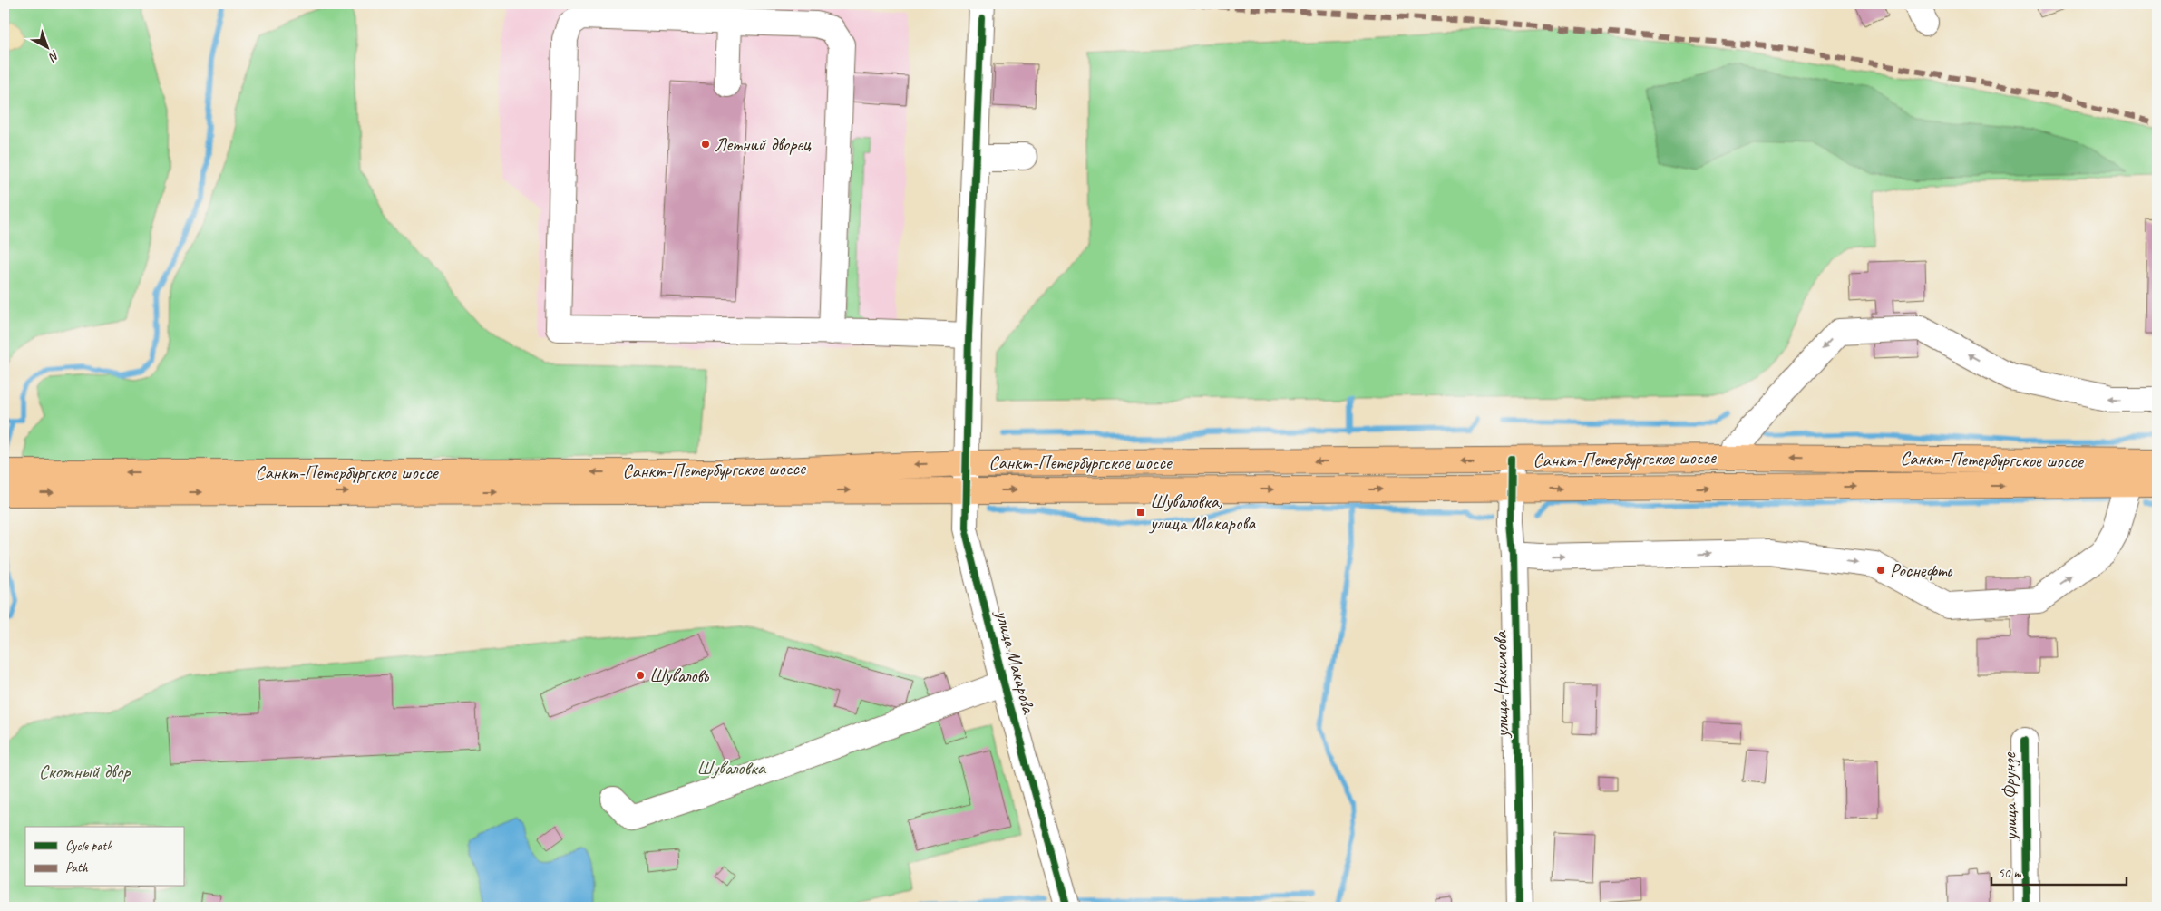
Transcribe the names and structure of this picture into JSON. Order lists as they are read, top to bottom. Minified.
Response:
{"streets":{"main road":["Санкт-Петербургское шоссе"],"street":["улица Макарова","улица Нахимова","улица Фрунзе"]},"crossings":[["Санкт-Петербургское шоссе","улица Макарова"],["Санкт-Петербургское шоссе","улица Нахимова"]],"parks":["Шуваловка","Скотный двор"],"places":{"other":["Летний дворец","Роснефть","Шуваловъ"],"transit":["Шуваловка, улица Макарова"]},"legend":["Cycle path","Path"],"scale_bar":"50 m","north":"bottom right"}
